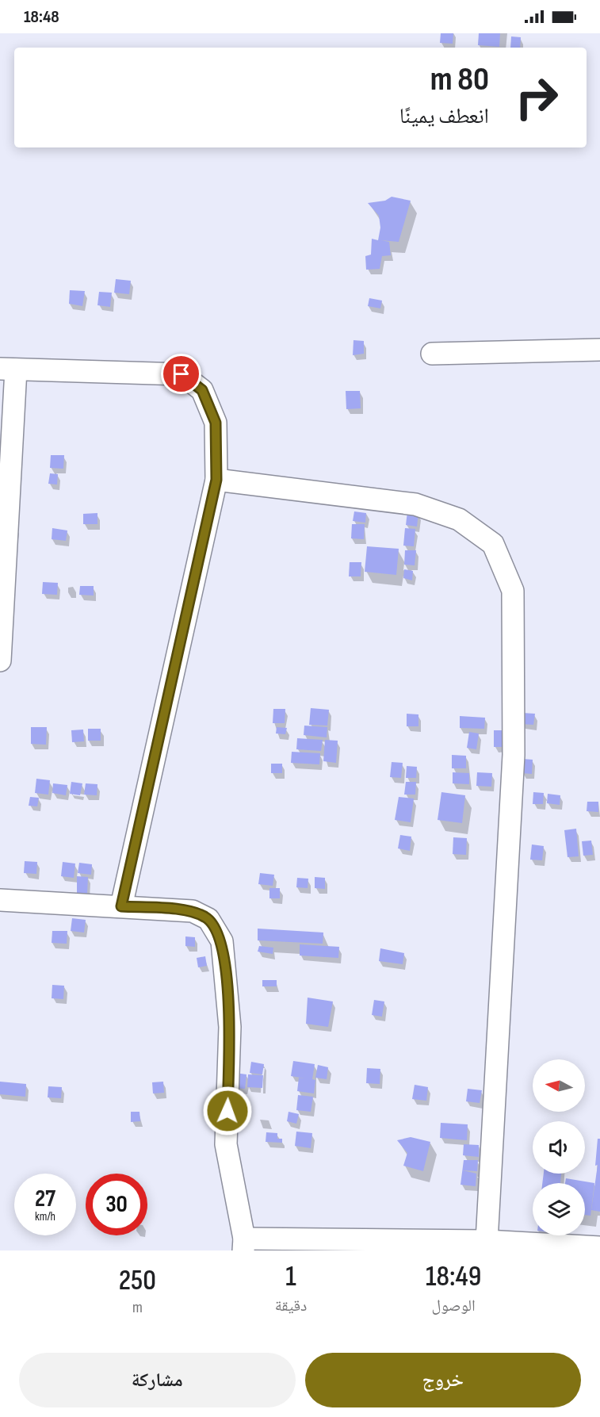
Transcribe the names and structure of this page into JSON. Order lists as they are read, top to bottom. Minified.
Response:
{"north":"left","page":{"status":"18:48","turn":["80 m","انعطف يمينًا"],"speed":"27 km/h","limit":"30","eta":["18:49","الوصول","1","دقيقة","250","m"],"buttons":["خروج","مشاركة"]}}
